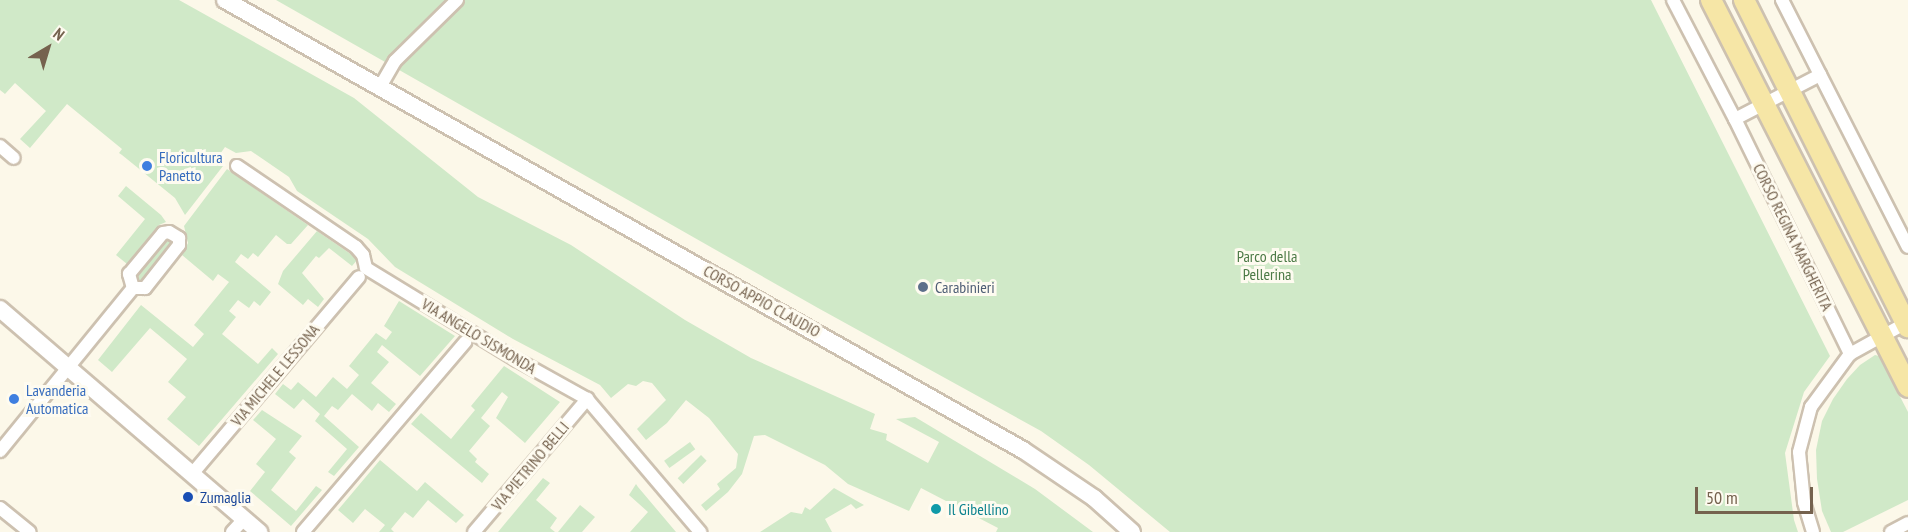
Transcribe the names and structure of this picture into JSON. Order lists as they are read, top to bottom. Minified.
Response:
{"streets":{"main road":["CORSO REGINA MARGHERITA"],"street":["CORSO APPIO CLAUDIO","VIA ANGELO SISMONDA","VIA MICHELE LESSONA","VIA PIETRINO BELLI"]},"crossings":[["VIA ANGELO SISMONDA","VIA PIETRINO BELLI"]],"parks":["Parco della Pellerina"],"places":["Floricultura Panetto","Carabinieri","Lavanderia Automatica","Zumaglia","Il Gibellino"],"scale_bar":"50 m","north":"top right"}
